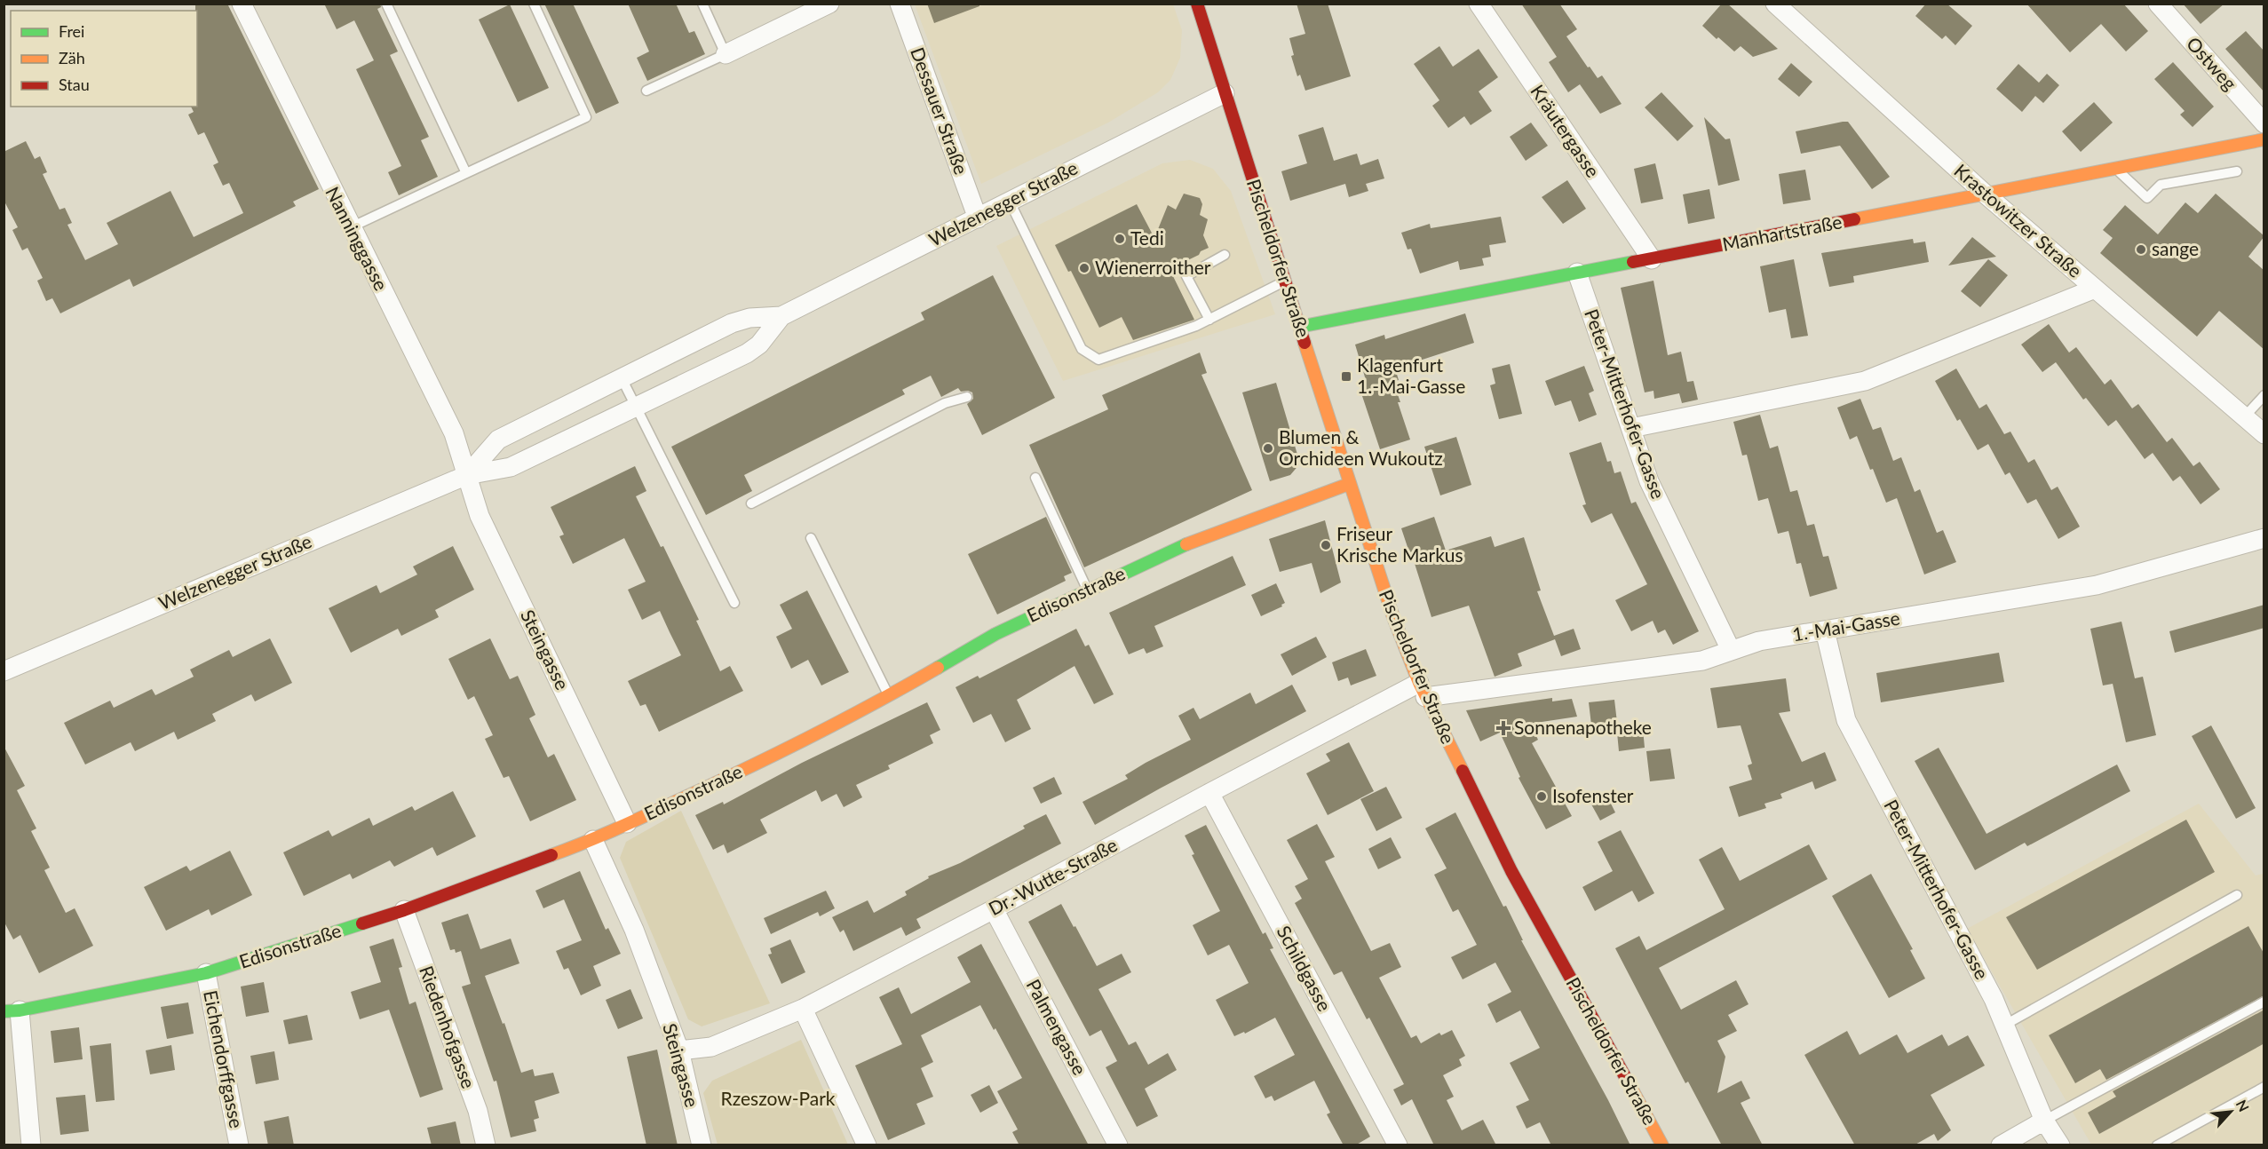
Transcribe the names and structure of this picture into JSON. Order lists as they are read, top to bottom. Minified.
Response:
{"streets":{"street":["Ostweg","Dessauer Straße","Kräutergasse","Welzenegger Straße","Krastowitzer Straße","Manhartstraße","Nanninggasse","Pischeldorfer Straße","Peter-Mitterhofer-Gasse","Edisonstraße","1.-Mai-Gasse","Steingasse","Dr.-Wutte-Straße","Schildgasse","Riedenhofgasse","Palmengasse","Eichendorffgasse"]},"crossings":[["Dessauer Straße","Welzenegger Straße"],["Kräutergasse","Manhartstraße"],["Welzenegger Straße","Nanninggasse"],["Welzenegger Straße","Pischeldorfer Straße"],["Welzenegger Straße","Steingasse"],["Krastowitzer Straße","Manhartstraße"],["Manhartstraße","Pischeldorfer Straße"],["Manhartstraße","Peter-Mitterhofer-Gasse"],["Nanninggasse","Steingasse"],["Pischeldorfer Straße","Edisonstraße"],["Pischeldorfer Straße","1.-Mai-Gasse"],["Pischeldorfer Straße","Dr.-Wutte-Straße"],["Peter-Mitterhofer-Gasse","1.-Mai-Gasse"],["Edisonstraße","Steingasse"],["Edisonstraße","Riedenhofgasse"],["Edisonstraße","Eichendorffgasse"],["1.-Mai-Gasse","Dr.-Wutte-Straße"],["Steingasse","Dr.-Wutte-Straße"],["Dr.-Wutte-Straße","Schildgasse"],["Dr.-Wutte-Straße","Palmengasse"]],"parks":["Rzeszow-Park"],"places":{"other":["Tedi","sange","Wienerroither","Blumen & Orchideen Wukoutz","Friseur Krische Markus","Isofenster"],"transit":["Klagenfurt 1.-Mai-Gasse"],"health":["Sonnenapotheke"]},"legend":["Frei","Zäh","Stau"],"north":"top right"}
